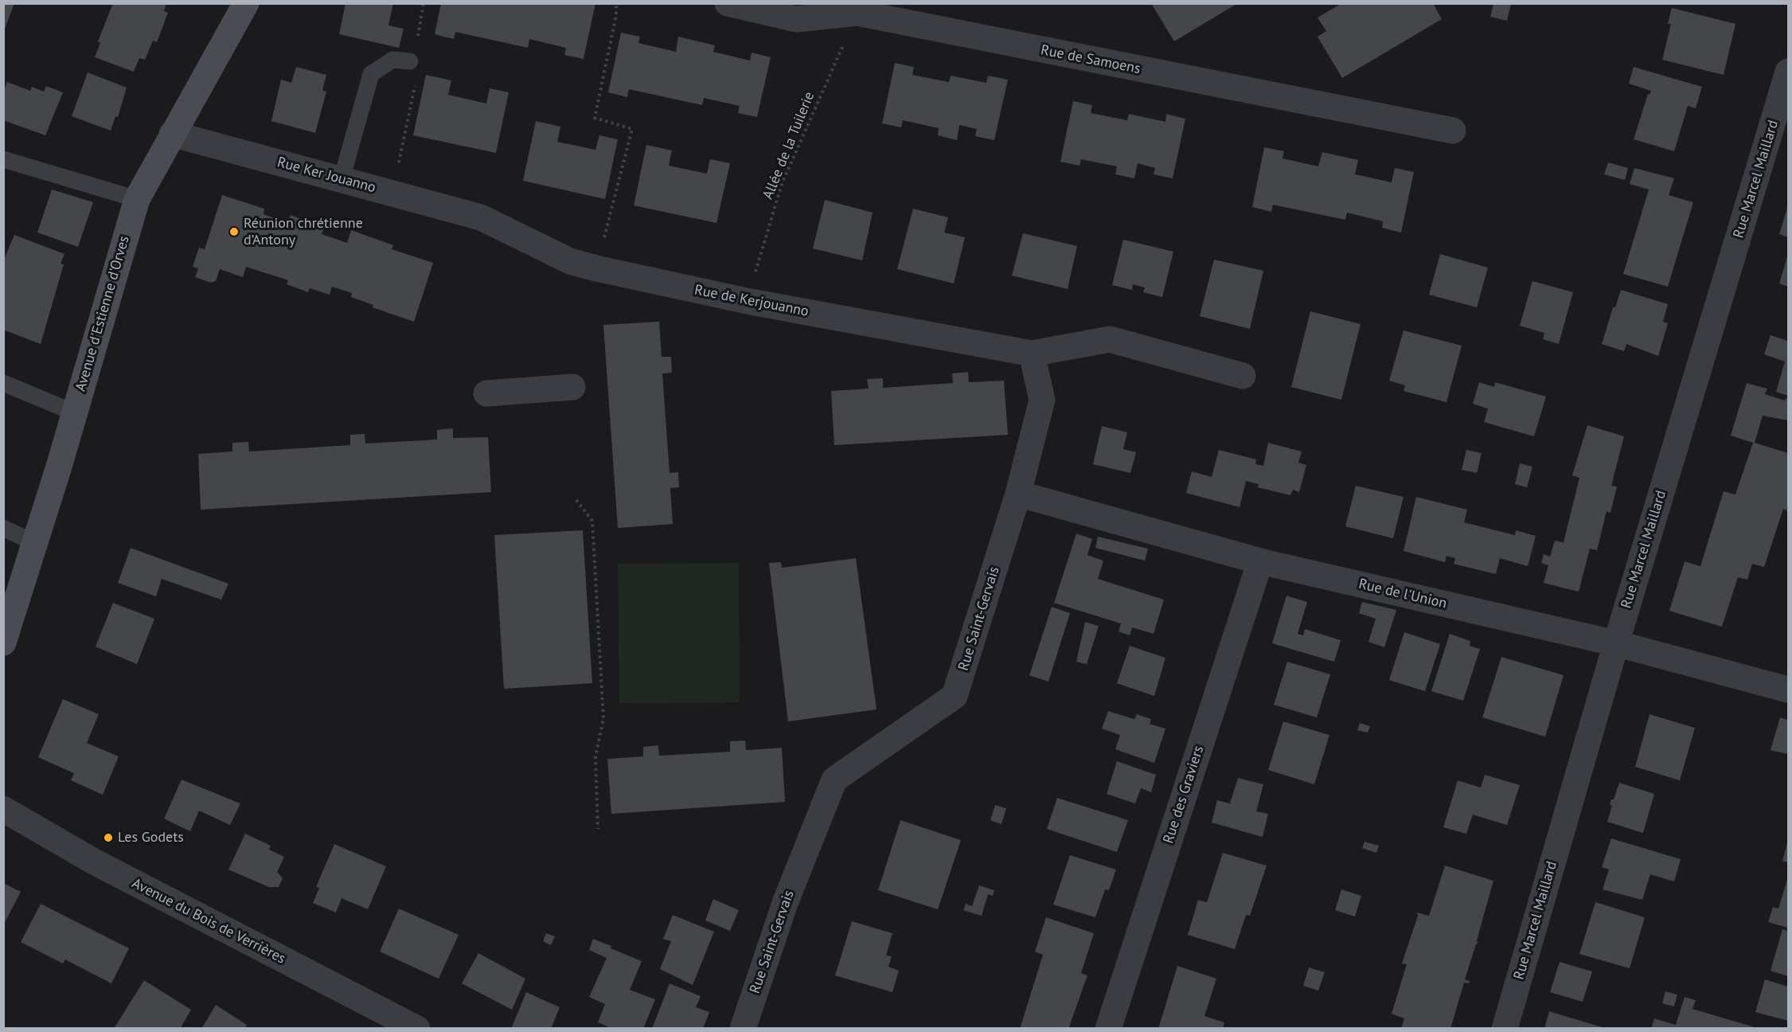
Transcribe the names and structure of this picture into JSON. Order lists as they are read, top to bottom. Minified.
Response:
{"streets":{"main road":["Avenue d'Estienne d'Orves"],"street":["Rue de Samoens","Rue Ker Jouanno","Rue Marcel Maillard","Rue de Kerjouanno","Rue de l'Union","Rue Saint-Gervais","Rue des Graviers","Avenue du Bois de Verrières"],"path":["Allée de la Tuilerie"]},"crossings":[["Rue de Samoens","Allée de la Tuilerie"],["Allée de la Tuilerie","Rue de Kerjouanno"],["Rue Ker Jouanno","Rue de Kerjouanno"],["Rue Ker Jouanno","Avenue d'Estienne d'Orves"],["Rue Marcel Maillard","Rue de l'Union"],["Rue de Kerjouanno","Rue Saint-Gervais"],["Rue de l'Union","Rue Saint-Gervais"],["Rue de l'Union","Rue des Graviers"]],"places":["Réunion chrétienne d’Antony","Les Godets"]}
